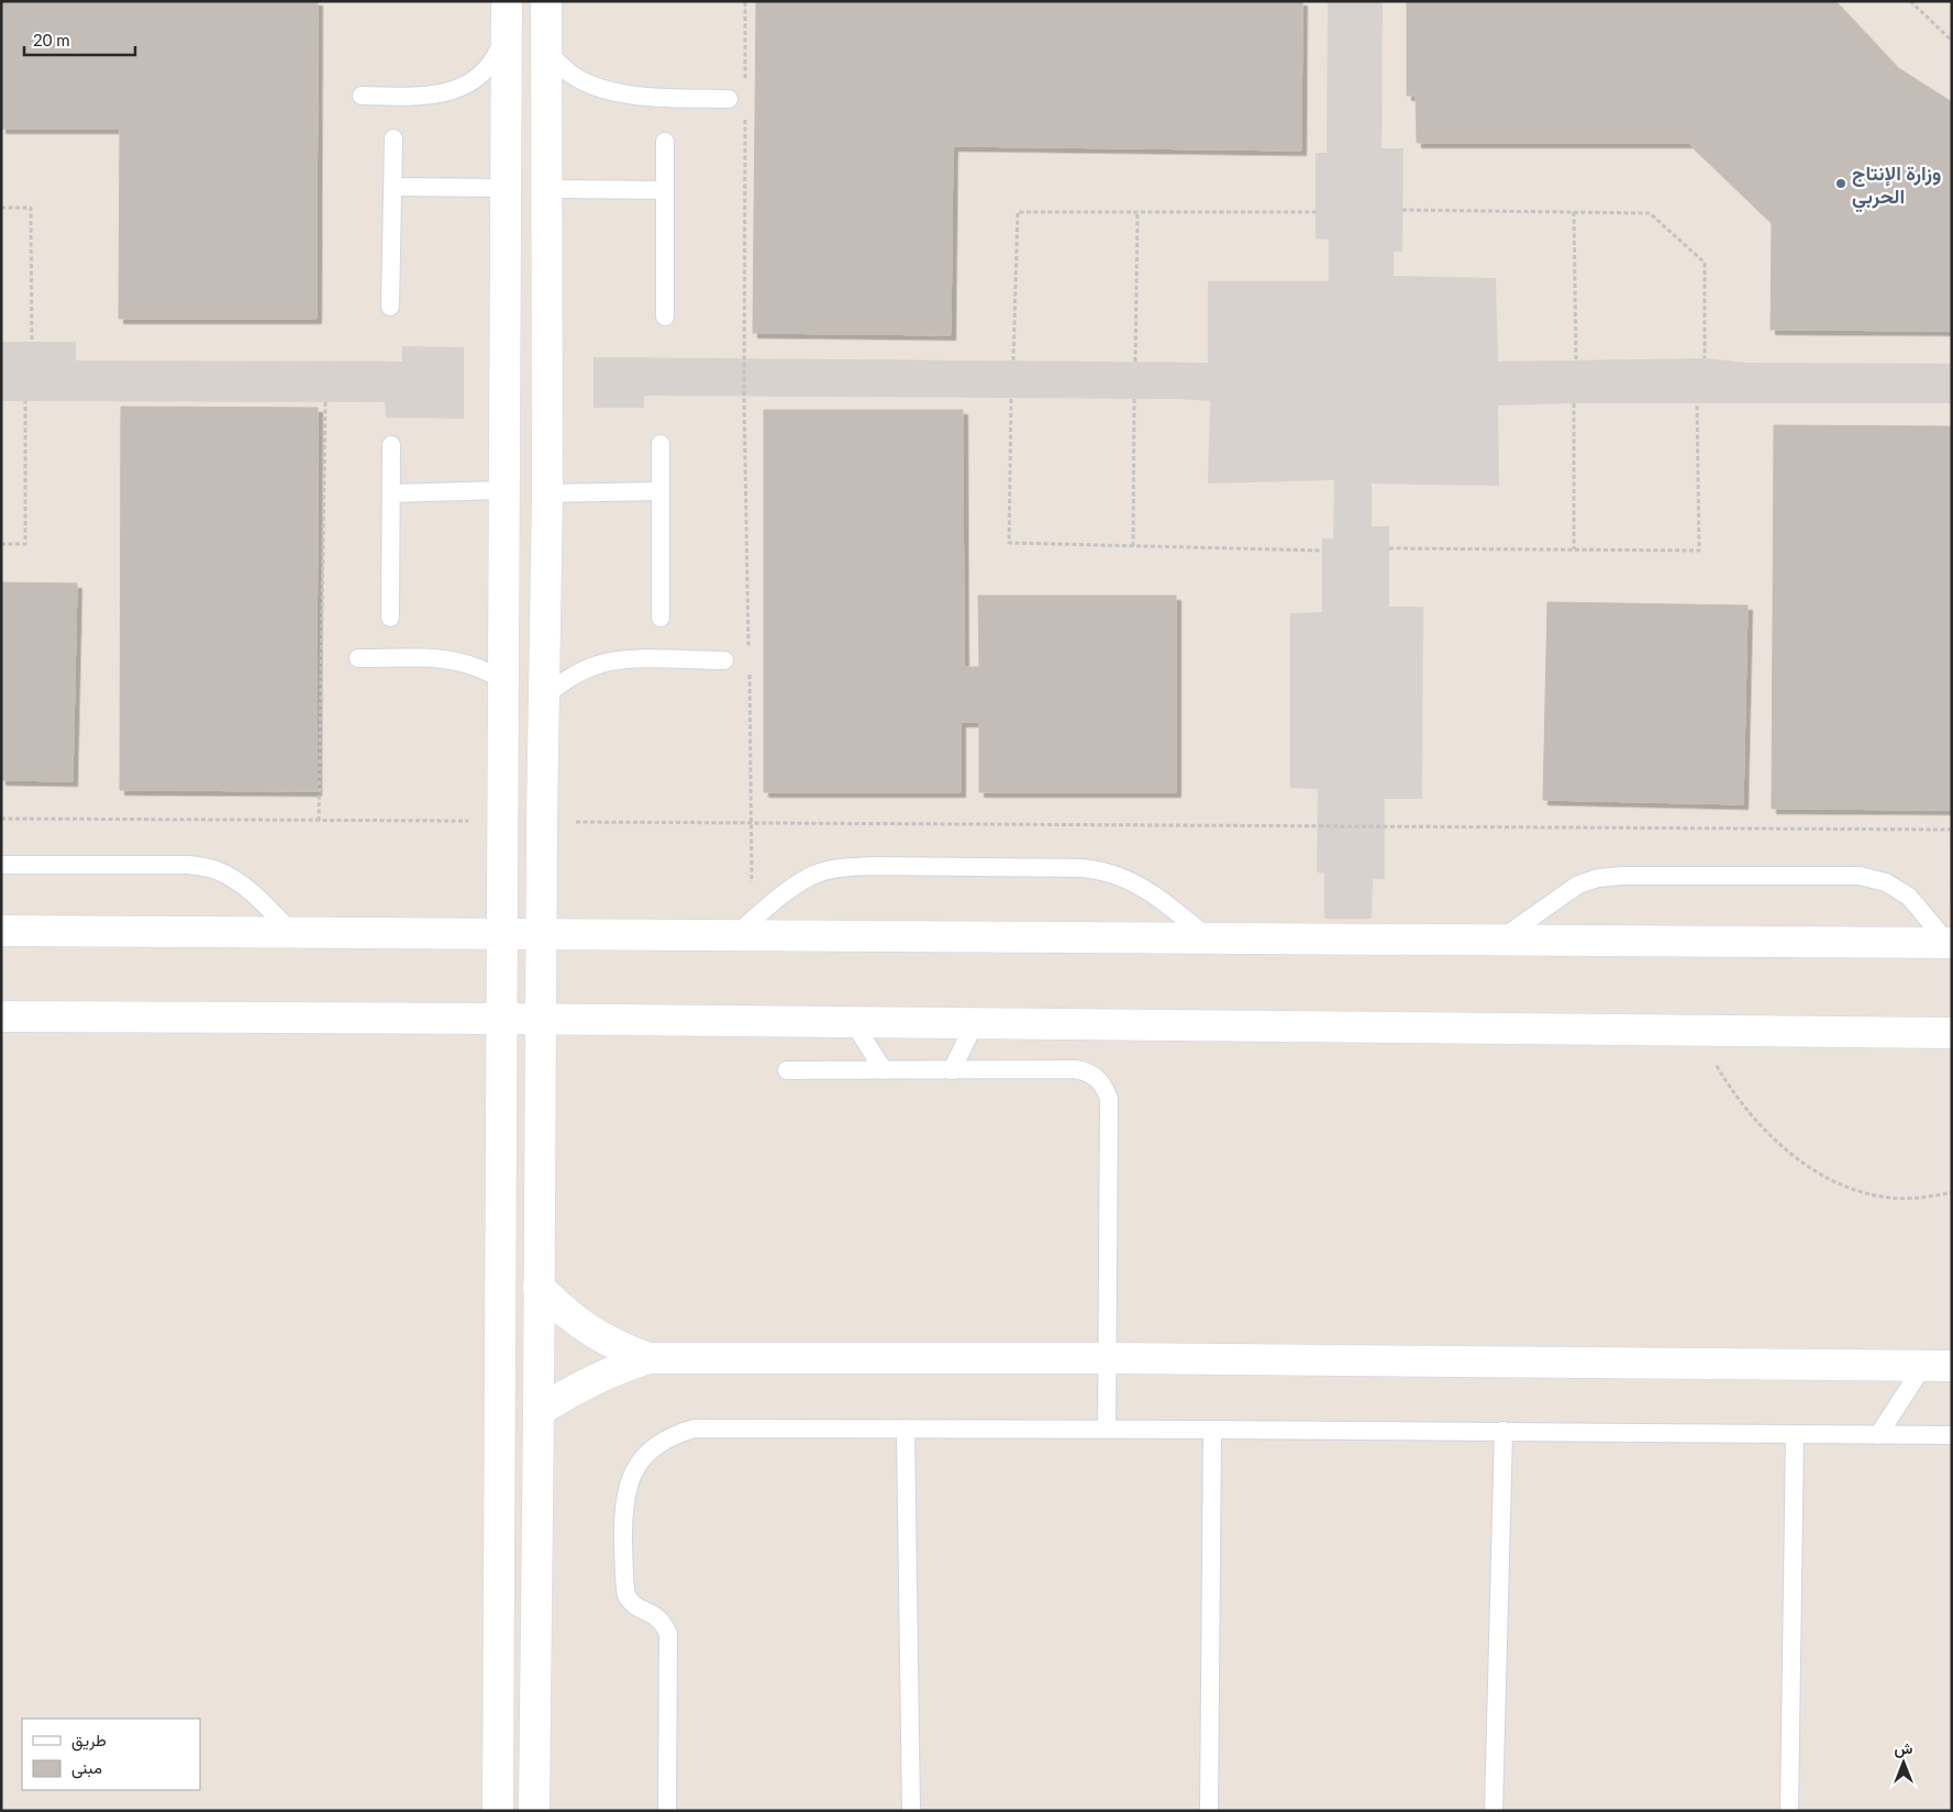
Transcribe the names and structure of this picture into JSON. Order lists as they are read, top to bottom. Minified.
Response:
{"places":["وزارة الإنتاج الحربي"],"legend":["طريق","مبنى"],"scale_bar":"20 m","north":"top"}
